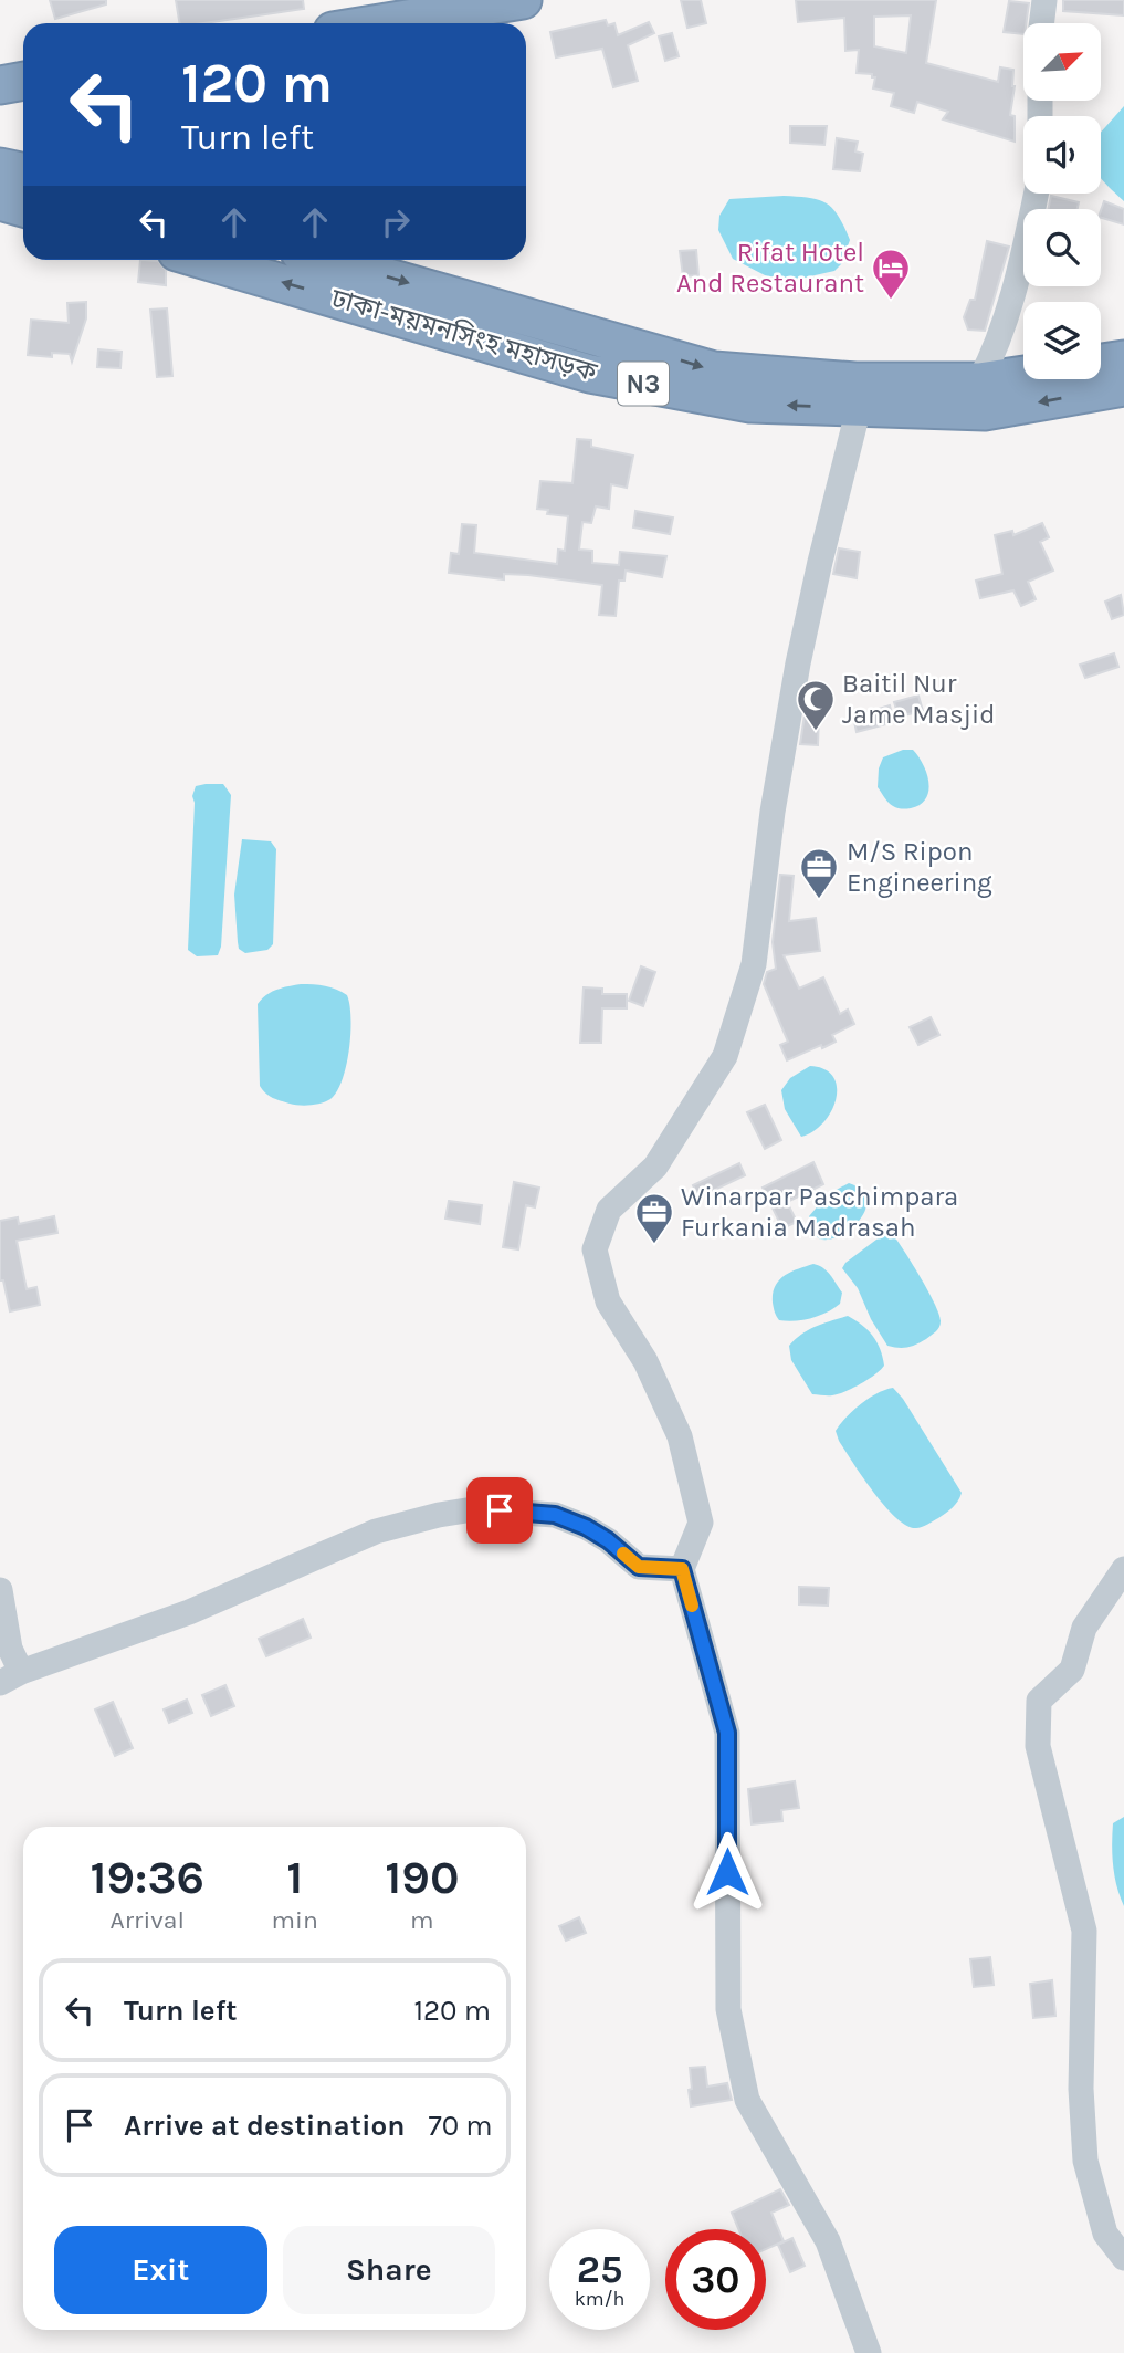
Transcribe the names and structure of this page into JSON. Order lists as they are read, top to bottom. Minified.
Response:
{"streets":{"highway":["ঢাকা-ময়মনসিংহ মহাসড়ক","N3"]},"places":{"hotel":["Rifat Hotel And Restaurant"],"mosque":["Baitil Nur Jame Masjid"],"office":["M/S Ripon Engineering","Winarpar Paschimpara Furkania Madrasah"]},"north":"top right","page":{"turn":["120 m","Turn left"],"eta":["19:36","Arrival","1","min","190","m"],"list":[{"name":"Turn left","value":"120 m"},{"name":"Arrive at destination","value":"70 m"}],"buttons":["Exit","Share"],"speed":"25 km/h","limit":"30"}}
